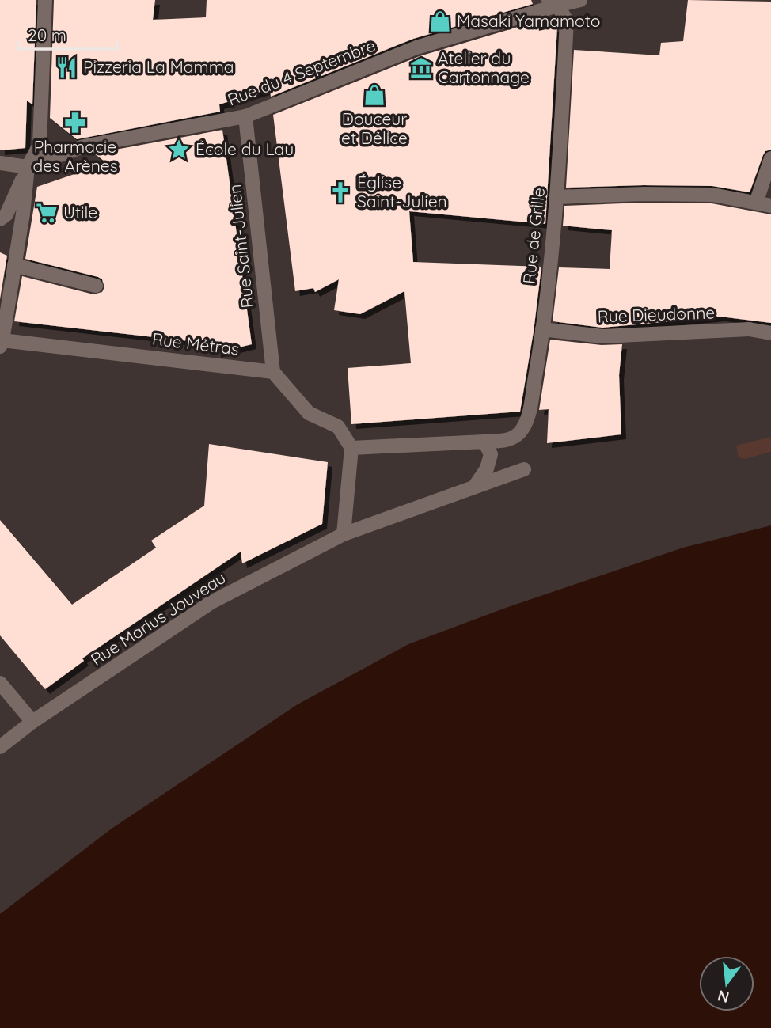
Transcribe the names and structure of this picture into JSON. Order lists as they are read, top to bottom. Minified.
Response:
{"streets":{"street":["Rue du 4 Septembre","Rue de Grille","Rue Saint-Julien","Rue Dieudonne","Rue Métras","Rue Marius Jouveau"]},"crossings":[["Rue du 4 Septembre","Rue de Grille"],["Rue du 4 Septembre","Rue Saint-Julien"],["Rue de Grille","Rue Dieudonne"],["Rue Saint-Julien","Rue Métras"]],"places":{"shop":["Masaki Yamamoto","Douceur et Délice"],"restaurant":["Pizzeria La Mamma"],"museum":["Atelier du Cartonnage"],"pharmacy":["Pharmacie des Arènes"],"place":["École du Lau"],"church":["Église Saint-Julien"],"supermarket":["Utile"]},"scale_bar":"20 m","north":"bottom"}
